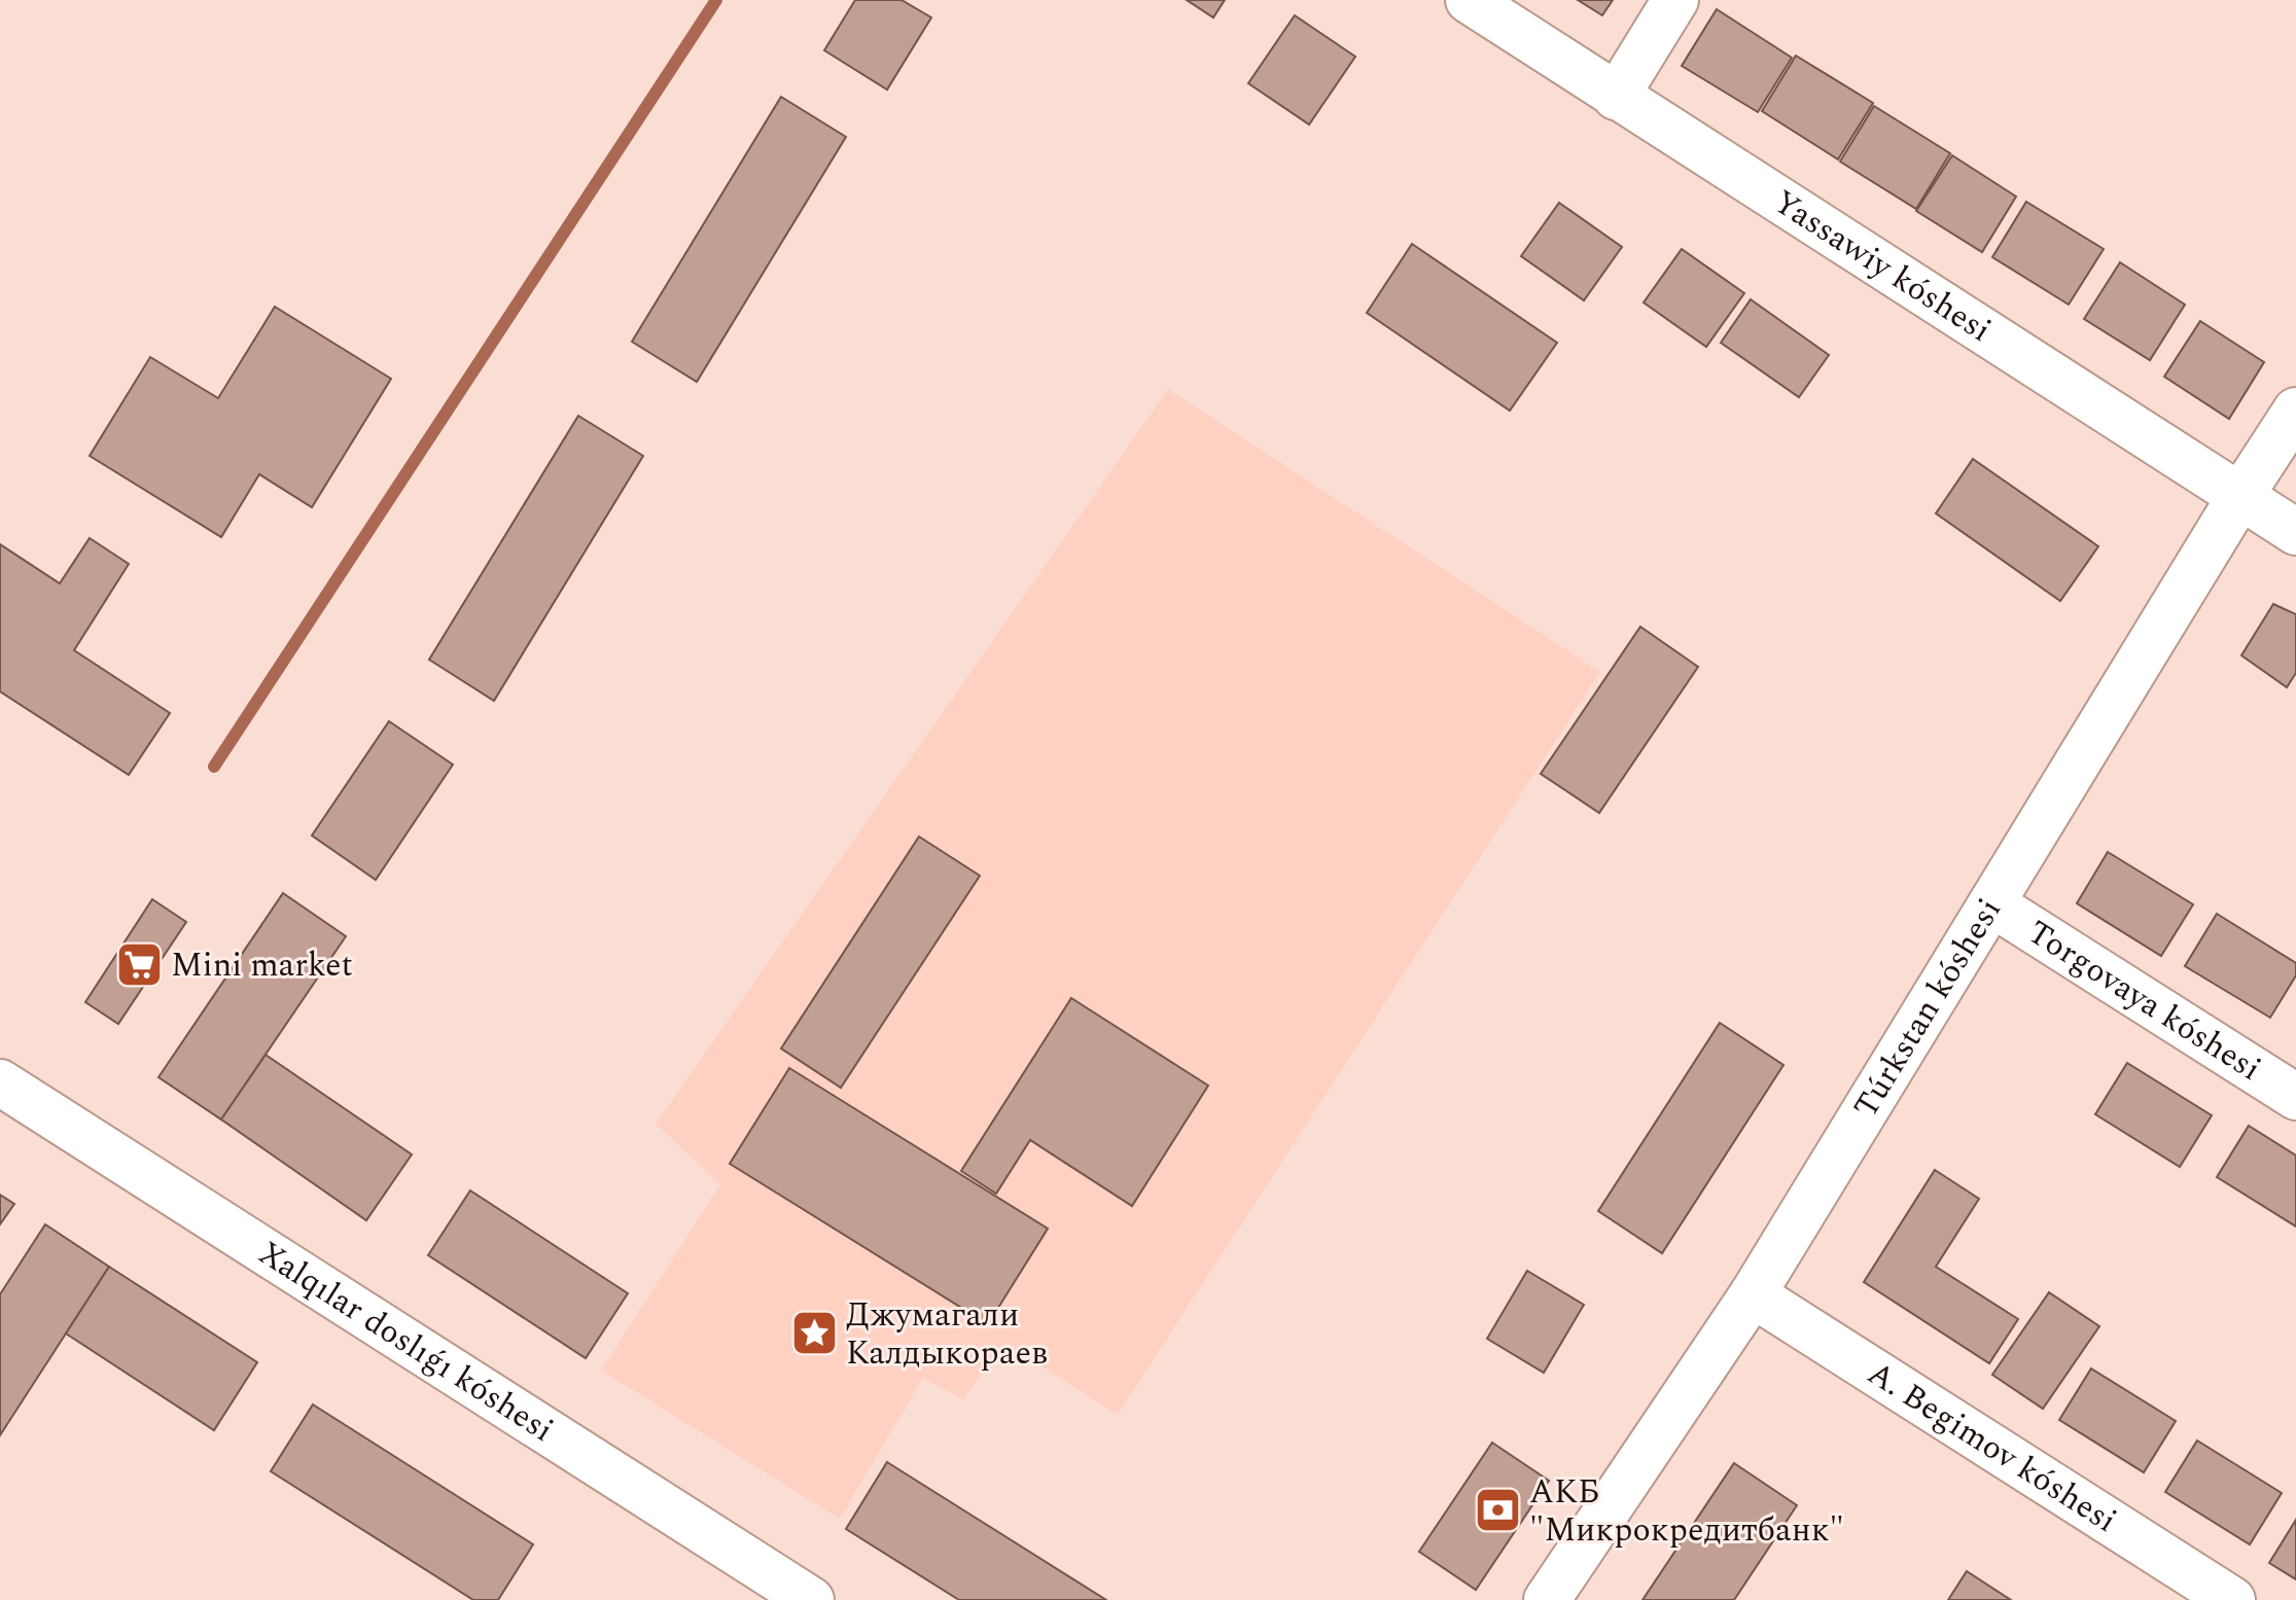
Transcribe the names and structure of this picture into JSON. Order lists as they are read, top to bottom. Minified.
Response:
{"streets":{"street":["Yassawiy kóshesi","Torgovaya kóshesi","Túrkstan kóshesi","Xalqılar doslıǵı kóshesi","A. Begimov kóshesi"]},"crossings":[["Yassawiy kóshesi","Túrkstan kóshesi"],["Torgovaya kóshesi","Túrkstan kóshesi"],["Túrkstan kóshesi","A. Begimov kóshesi"]],"places":{"supermarket":["Mini market"],"place":["Джумагали Калдыкораев"],"bank":["АКБ \"Микрокредитбанк\""]}}
